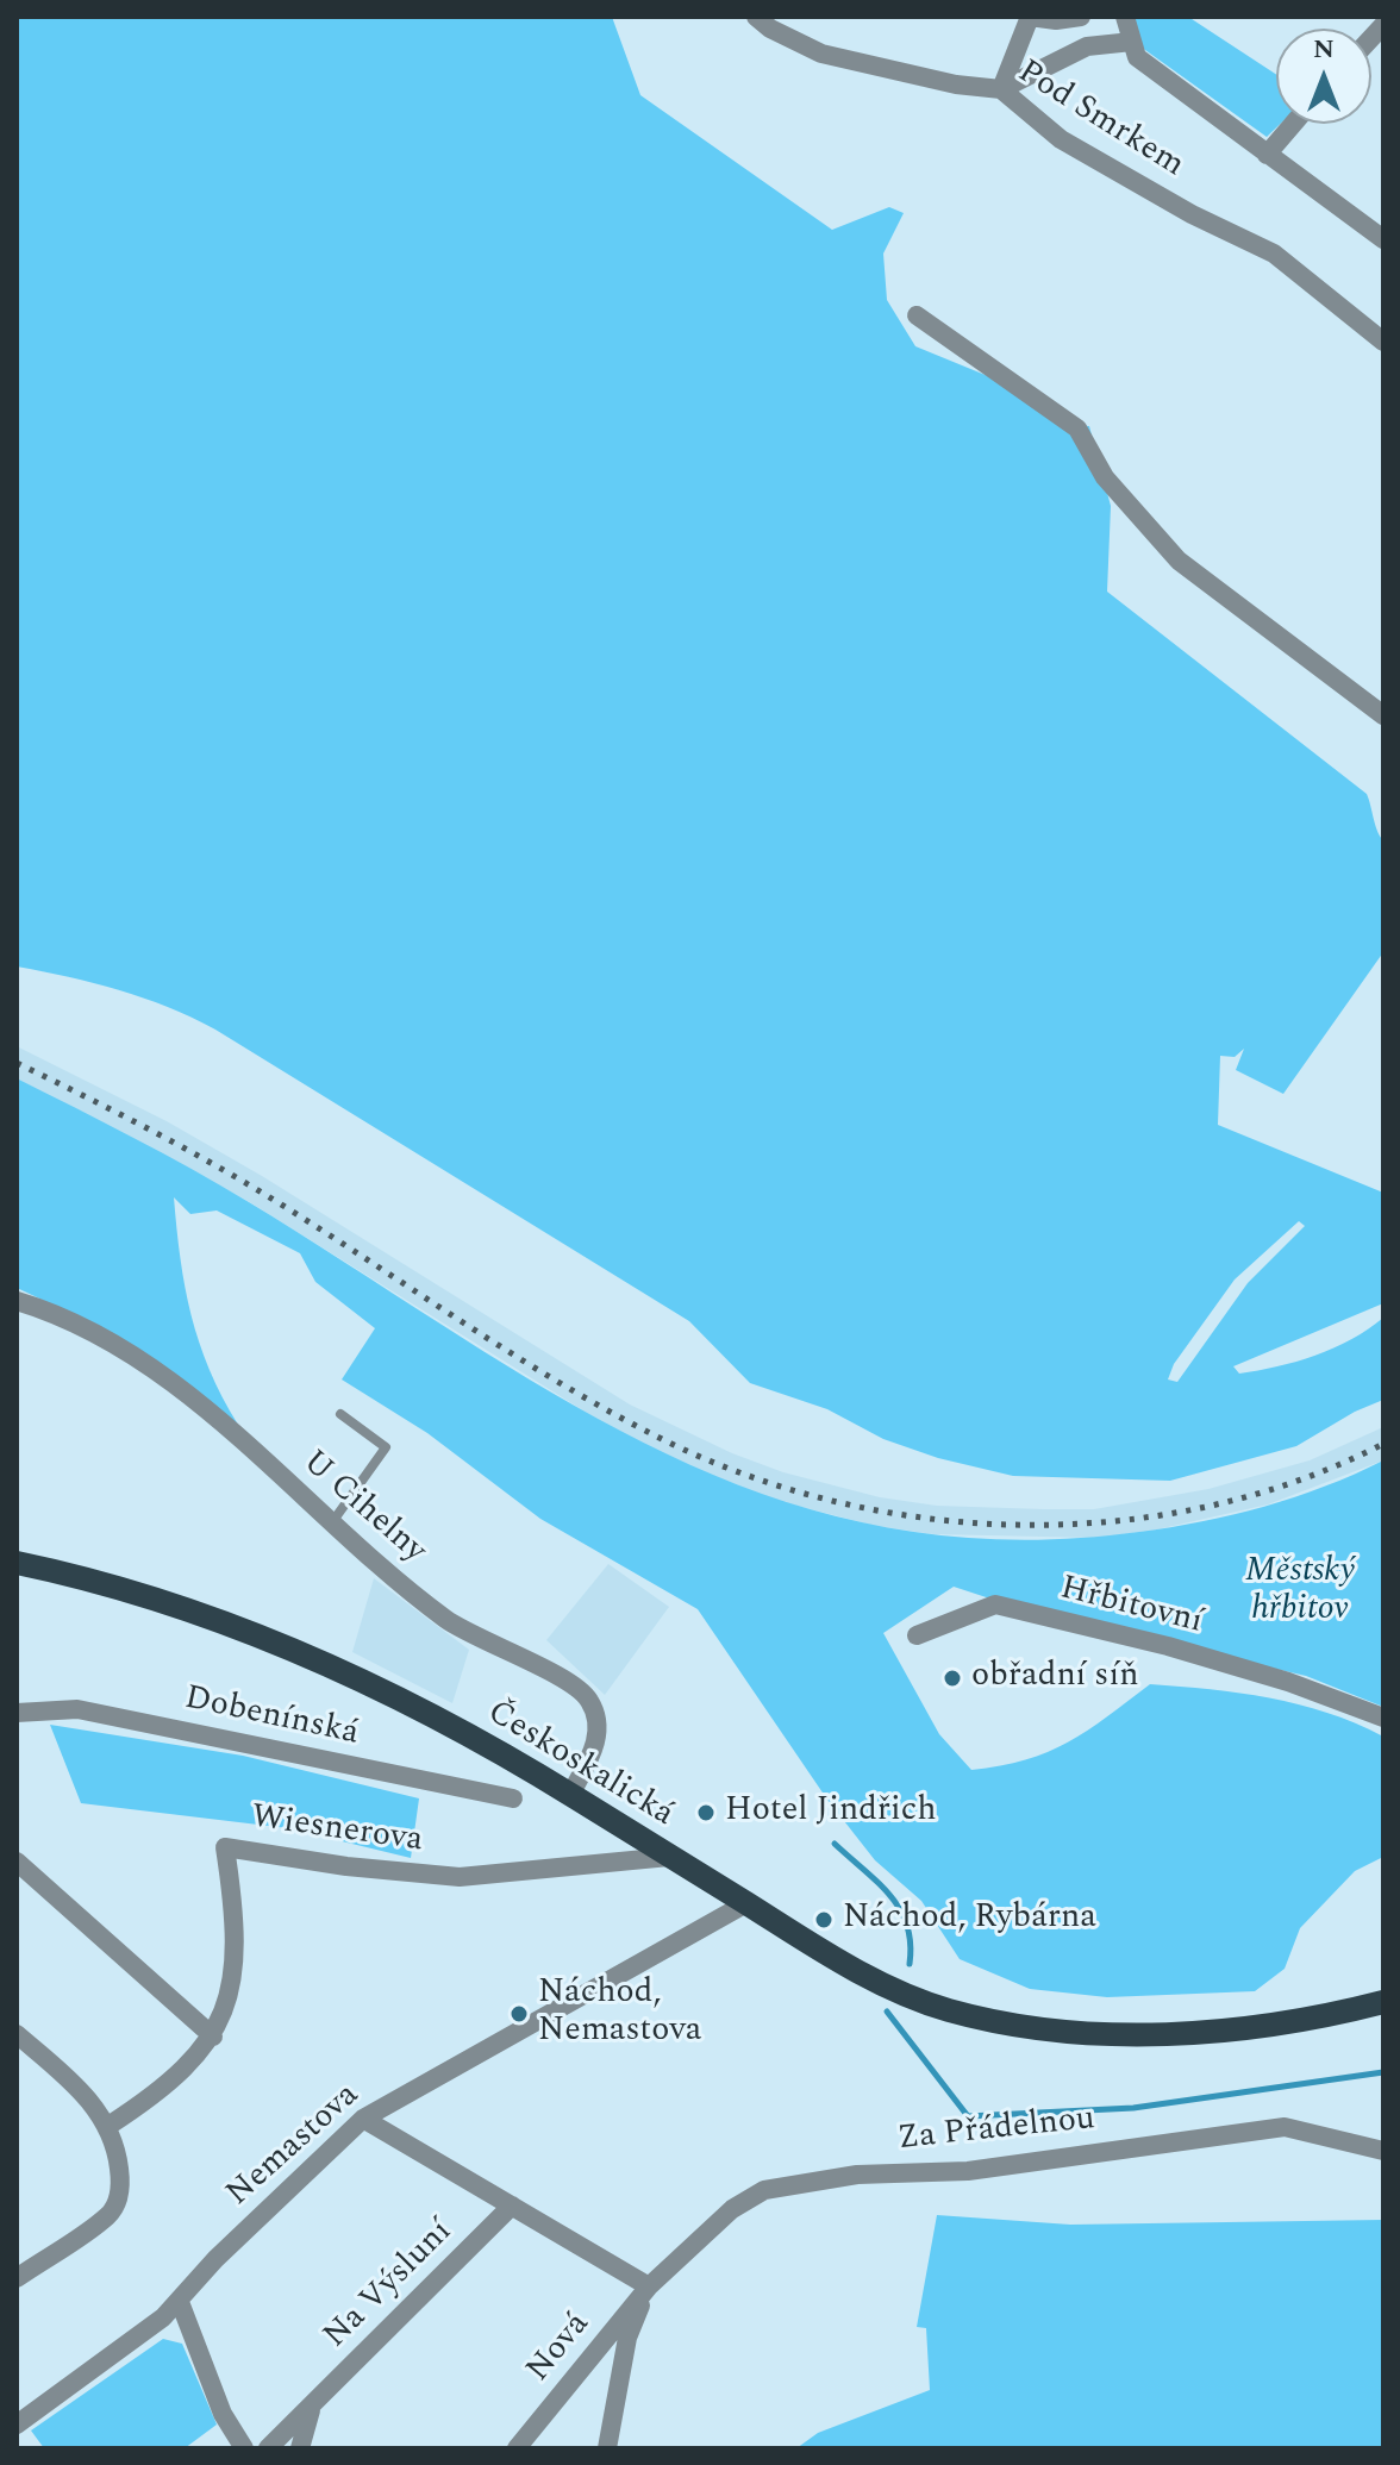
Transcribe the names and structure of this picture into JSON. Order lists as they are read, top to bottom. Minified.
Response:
{"streets":{"main road":["Českoskalická"],"street":["Pod Smrkem","U Cihelny","Hřbitovní","Dobenínská","Wiesnerova","Za Přádelnou","Nemastova","Na Výsluní","Nová"]},"crossings":[["U Cihelny","Českoskalická"],["Českoskalická","Wiesnerova"],["Českoskalická","Nemastova"],["Za Přádelnou","Nová"]],"parks":["Městský hřbitov"],"places":["obřadní síň","Hotel Jindřich","Náchod, Rybárna","Náchod, Nemastova"],"north":"top"}
